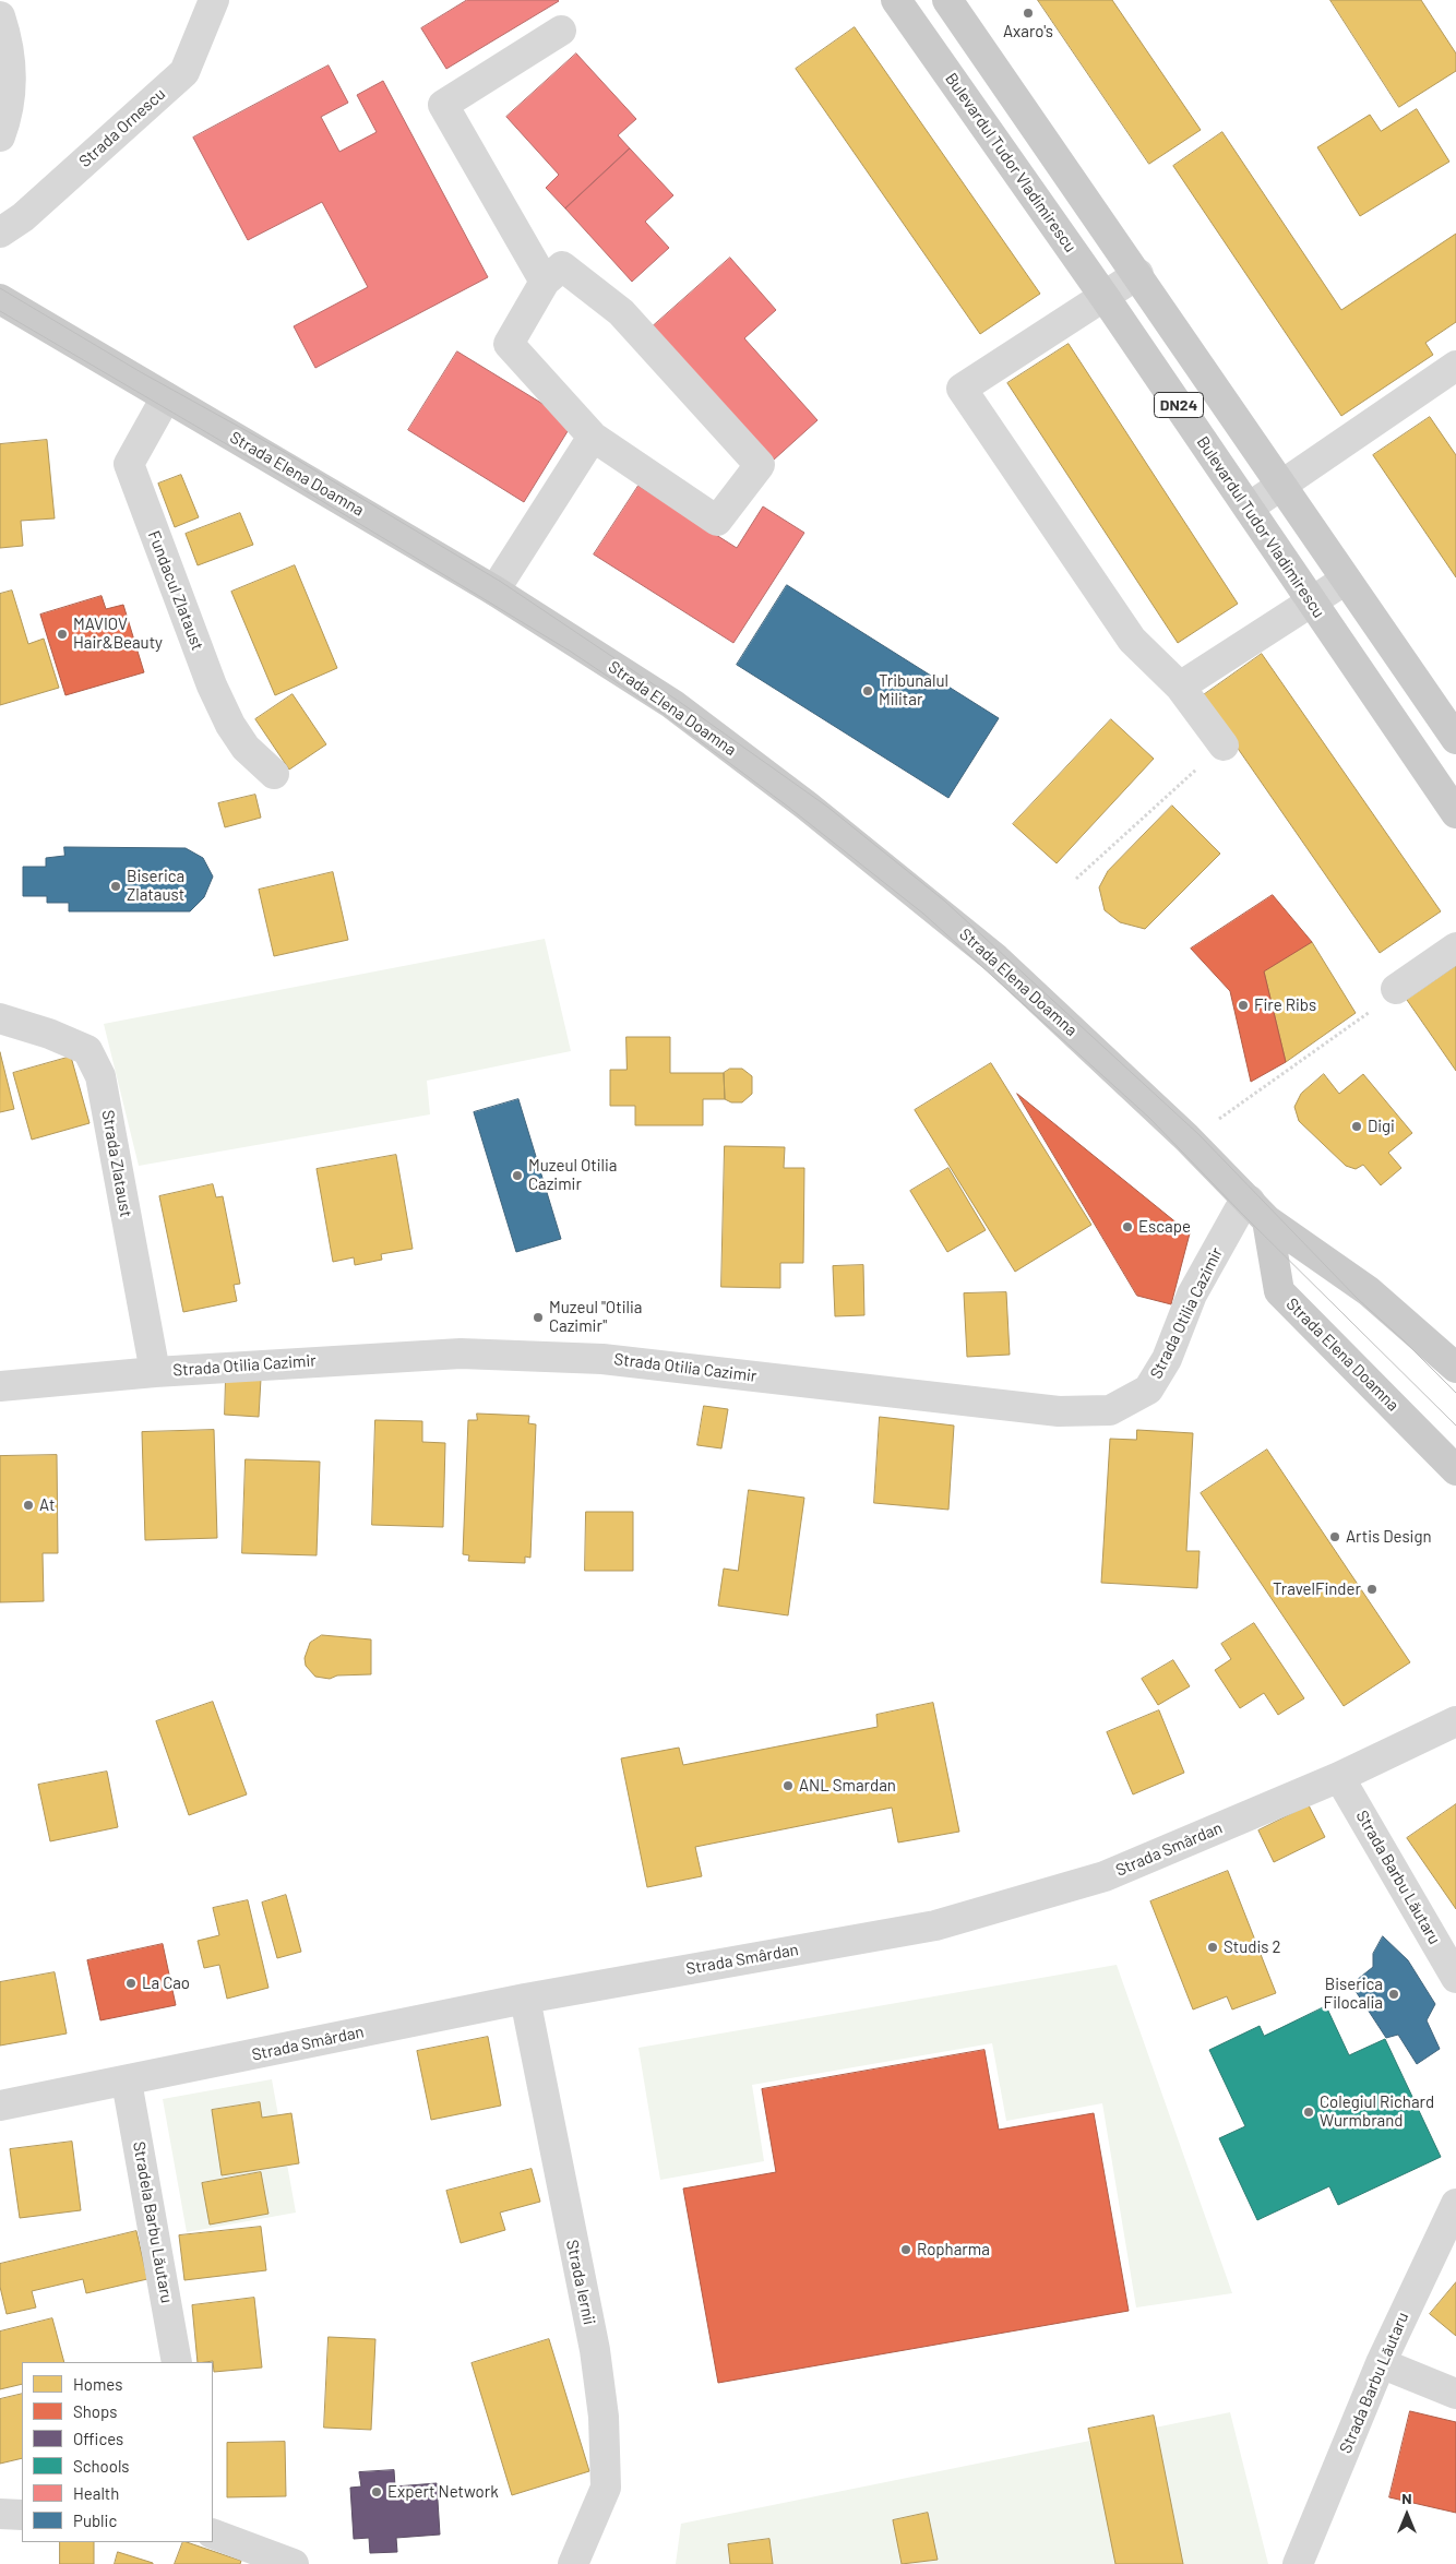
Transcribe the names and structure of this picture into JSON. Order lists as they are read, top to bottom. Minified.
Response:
{"streets":{"main road":["Bulevardul Tudor Vladimirescu","DN24","Strada Elena Doamna"],"street":["Strada Ornescu","Fundacul Zlataust","Strada Zlataust","Strada Otilia Cazimir","Strada Smârdan","Strada Barbu Lăutaru","Stradela Barbu Lăutaru","Strada Iernii"]},"crossings":[["Strada Elena Doamna","Fundacul Zlataust"],["Strada Elena Doamna","Strada Otilia Cazimir"],["Strada Zlataust","Strada Otilia Cazimir"],["Strada Smârdan","Strada Barbu Lăutaru"],["Strada Smârdan","Stradela Barbu Lăutaru"],["Strada Smârdan","Strada Iernii"]],"places":["Axaro's","MAVIOV Hair&Beauty","Tribunalul Militar","Biserica Zlataust","Fire Ribs","Digi","Muzeul Otilia Cazimir","Escape","Muzeul \"Otilia Cazimir\"","At","Artis Design","TravelFinder","ANL Smardan","Studis 2","La Cao","Biserica Filocalia","Colegiul Richard Wurmbrand","Ropharma","Expert Network"],"legend":["Homes","Shops","Offices","Schools","Health","Public"],"north":"top"}
